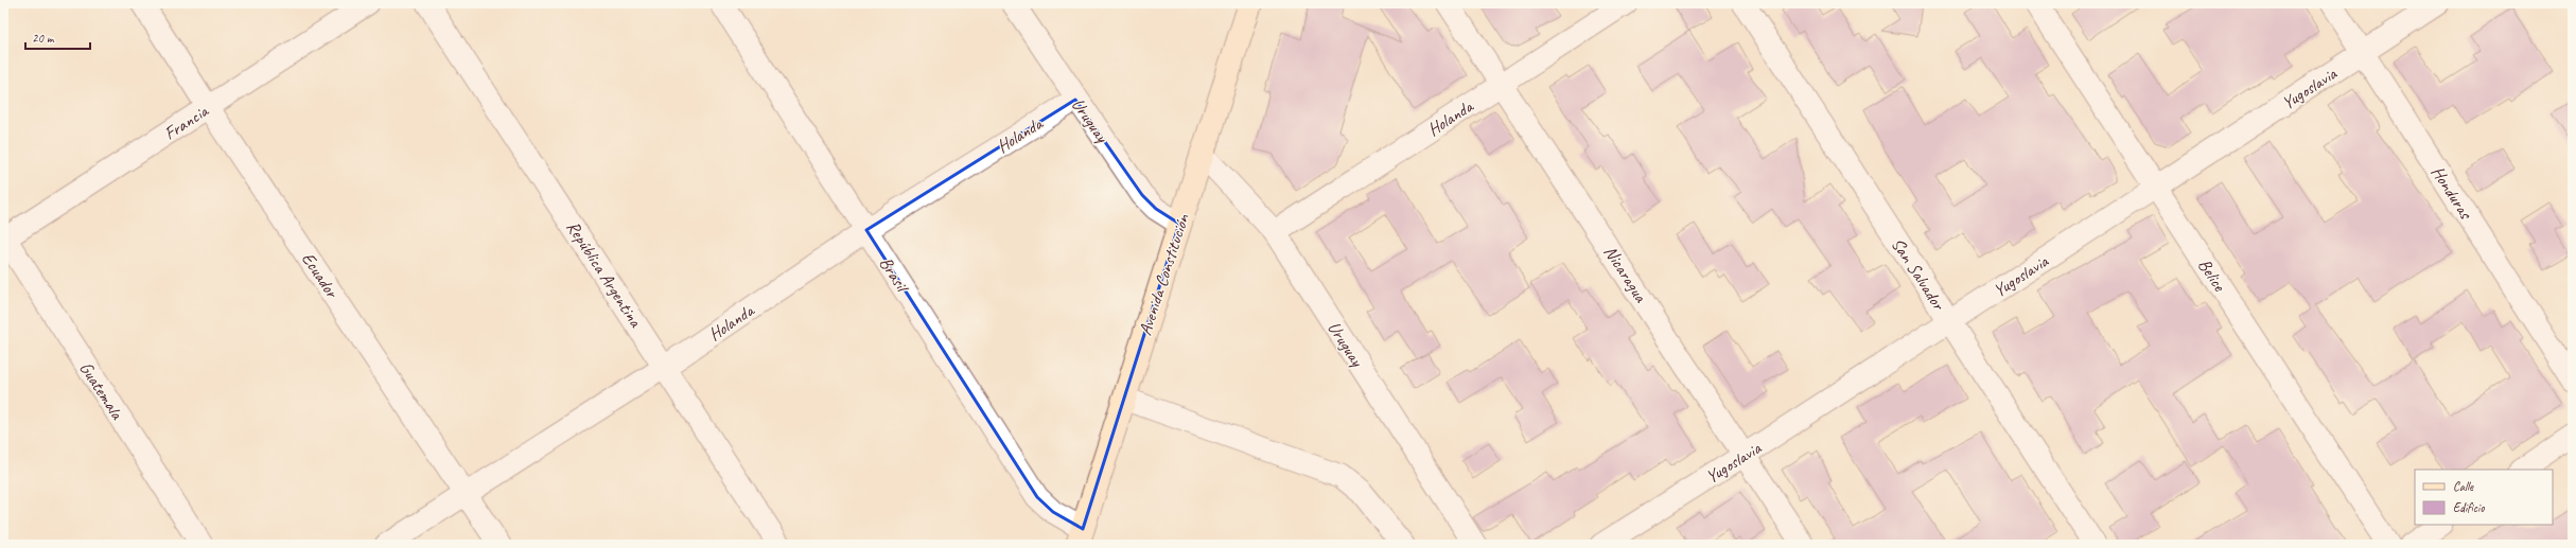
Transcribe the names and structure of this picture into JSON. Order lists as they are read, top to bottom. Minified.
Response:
{"streets":{"main road":["Avenida Constitución"],"street":["Yugoslavia","Holanda","Uruguay","Francia","Honduras","República Argentina","Brasil","Nicaragua","San Salvador","Ecuador","Belice","Guatemala"]},"crossings":[["Yugoslavia","Honduras"],["Yugoslavia","Nicaragua"],["Yugoslavia","San Salvador"],["Yugoslavia","Belice"],["Holanda","Uruguay"],["Holanda","República Argentina"],["Holanda","Brasil"],["Holanda","Nicaragua"],["Holanda","Ecuador"],["Uruguay","Avenida Constitución"],["Francia","Ecuador"],["Francia","Guatemala"],["Brasil","Avenida Constitución"]],"legend":["Calle","Edificio"],"scale_bar":"20 m"}
